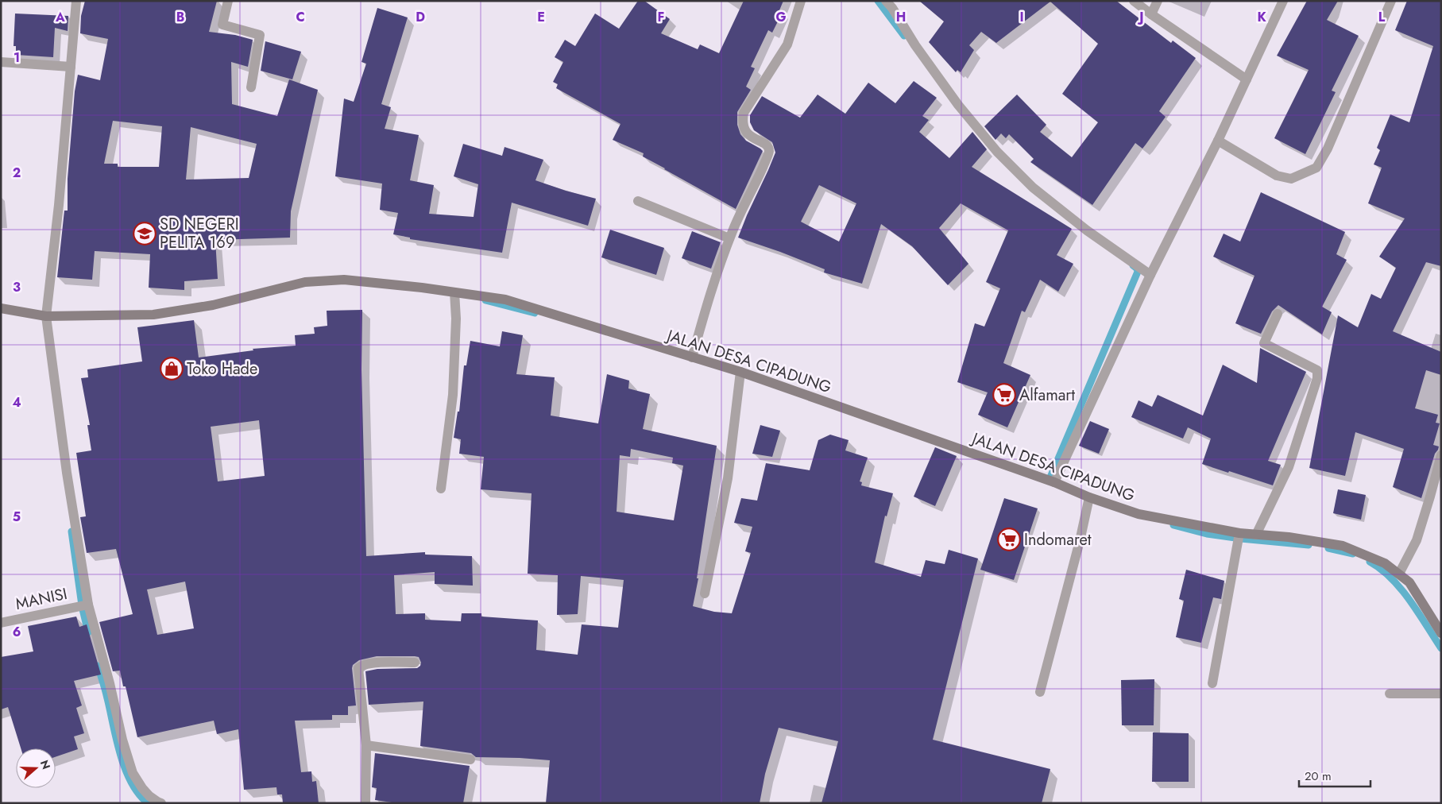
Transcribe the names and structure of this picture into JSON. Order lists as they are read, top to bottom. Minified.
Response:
{"streets":{"street":["JALAN DESA CIPADUNG","MANISI"]},"places":{"school or university":["SD NEGERI PELITA 169"],"shop":["Toko Hade"],"supermarket":["Alfamart","Indomaret"]},"scale_bar":"20 m","north":"right","grid":{"columns":["A","B","C","D","E","F","G","H","I","J","K","L"],"rows":["1","2","3","4","5","6"]}}
